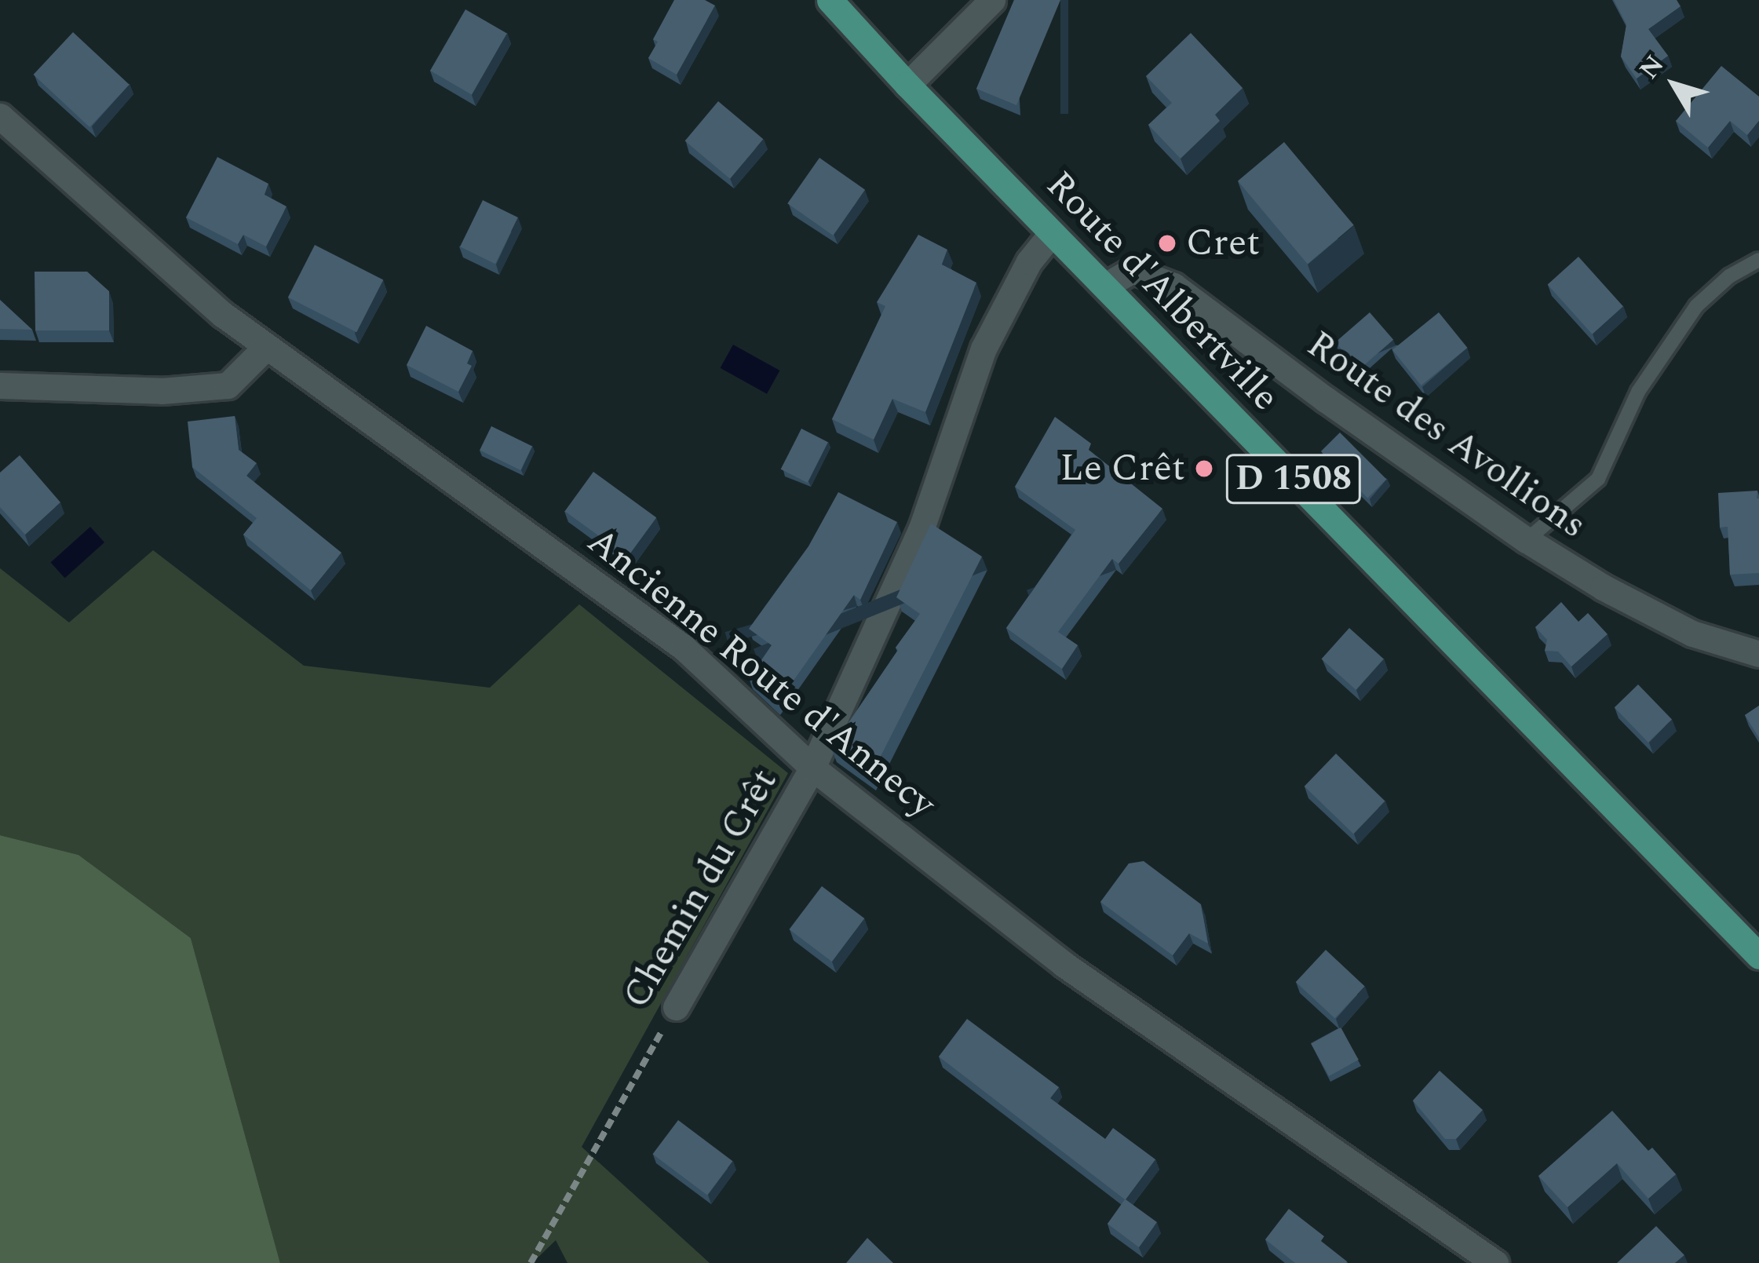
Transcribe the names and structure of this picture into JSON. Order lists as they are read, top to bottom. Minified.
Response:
{"streets":{"main road":["Route d'Albertville","D 1508"],"street":["Route des Avollions","Ancienne Route d'Annecy","Chemin du Crêt"]},"crossings":[["Route d'Albertville","Route des Avollions"],["Route d'Albertville","Chemin du Crêt"],["Ancienne Route d'Annecy","Chemin du Crêt"]],"places":["Cret","Le Crêt"],"north":"top left"}
